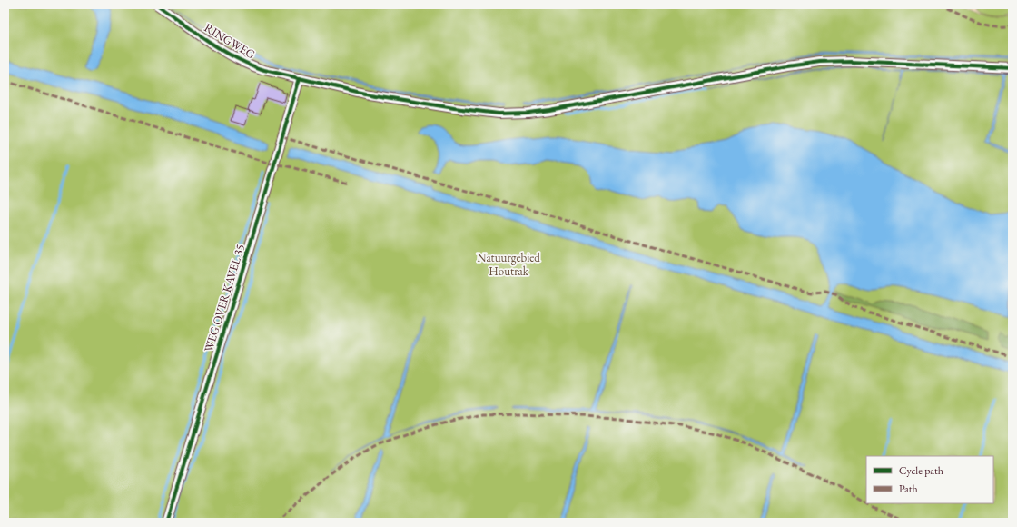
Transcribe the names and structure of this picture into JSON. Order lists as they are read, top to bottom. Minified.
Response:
{"streets":{"street":["RINGWEG","WEG OVER KAVEL 35"]},"crossings":[["RINGWEG","WEG OVER KAVEL 35"]],"parks":["Natuurgebied Houtrak"],"legend":["Cycle path","Path"]}
